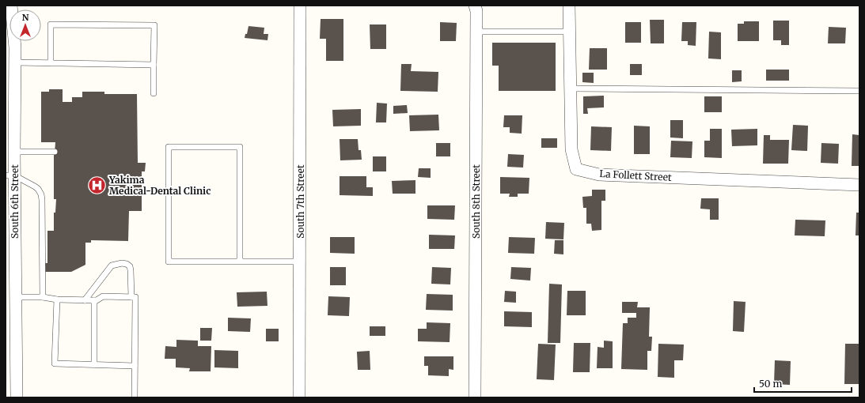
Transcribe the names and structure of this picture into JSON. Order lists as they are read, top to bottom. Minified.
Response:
{"streets":{"street":["La Follett Street","South 6th Street","South 7th Street","South 8th Street"]},"places":{"hospital":["Yakima Medical-Dental Clinic"]},"scale_bar":"50 m","north":"top"}
